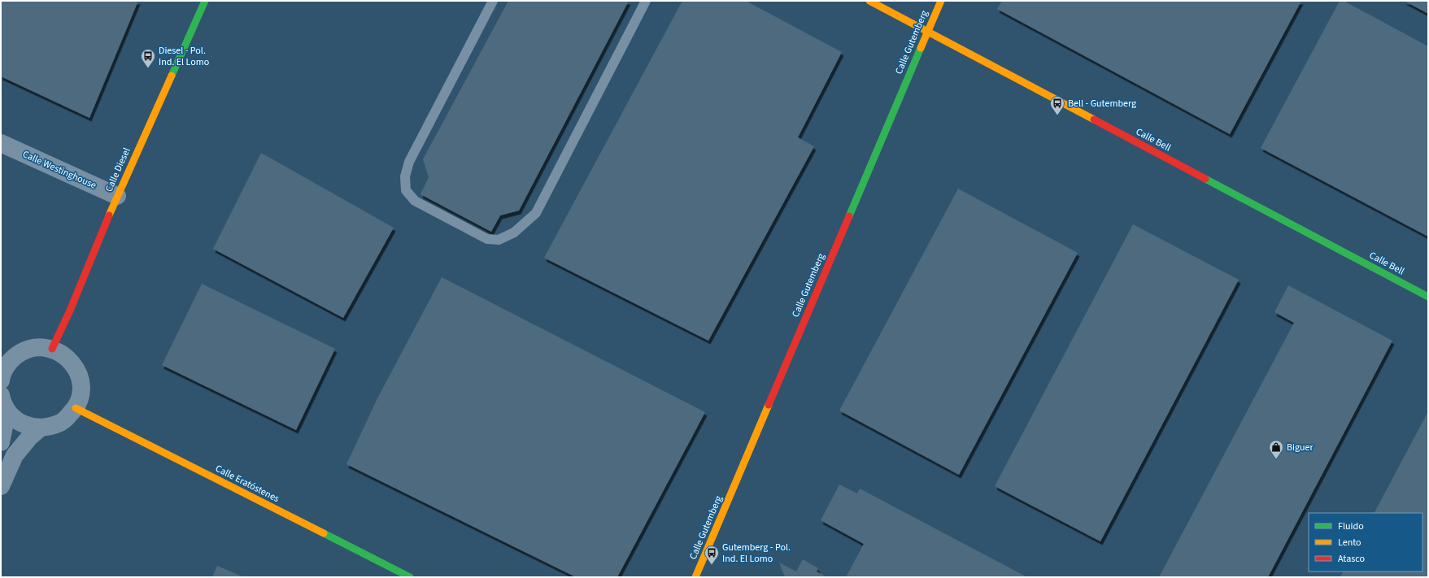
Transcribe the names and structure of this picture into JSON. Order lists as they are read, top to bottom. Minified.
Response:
{"streets":{"street":["Calle Gutemberg","Calle Bell","Calle Westinghouse","Calle Diesel","Calle Eratóstenes"]},"crossings":[["Calle Gutemberg","Calle Bell"],["Calle Westinghouse","Calle Diesel"]],"places":{"bus stop":["Diesel - Pol. Ind. El Lomo","Bell - Gutemberg","Gutemberg - Pol. Ind. El Lomo"],"shop":["Biguer"]},"legend":["Fluido","Lento","Atasco"]}
